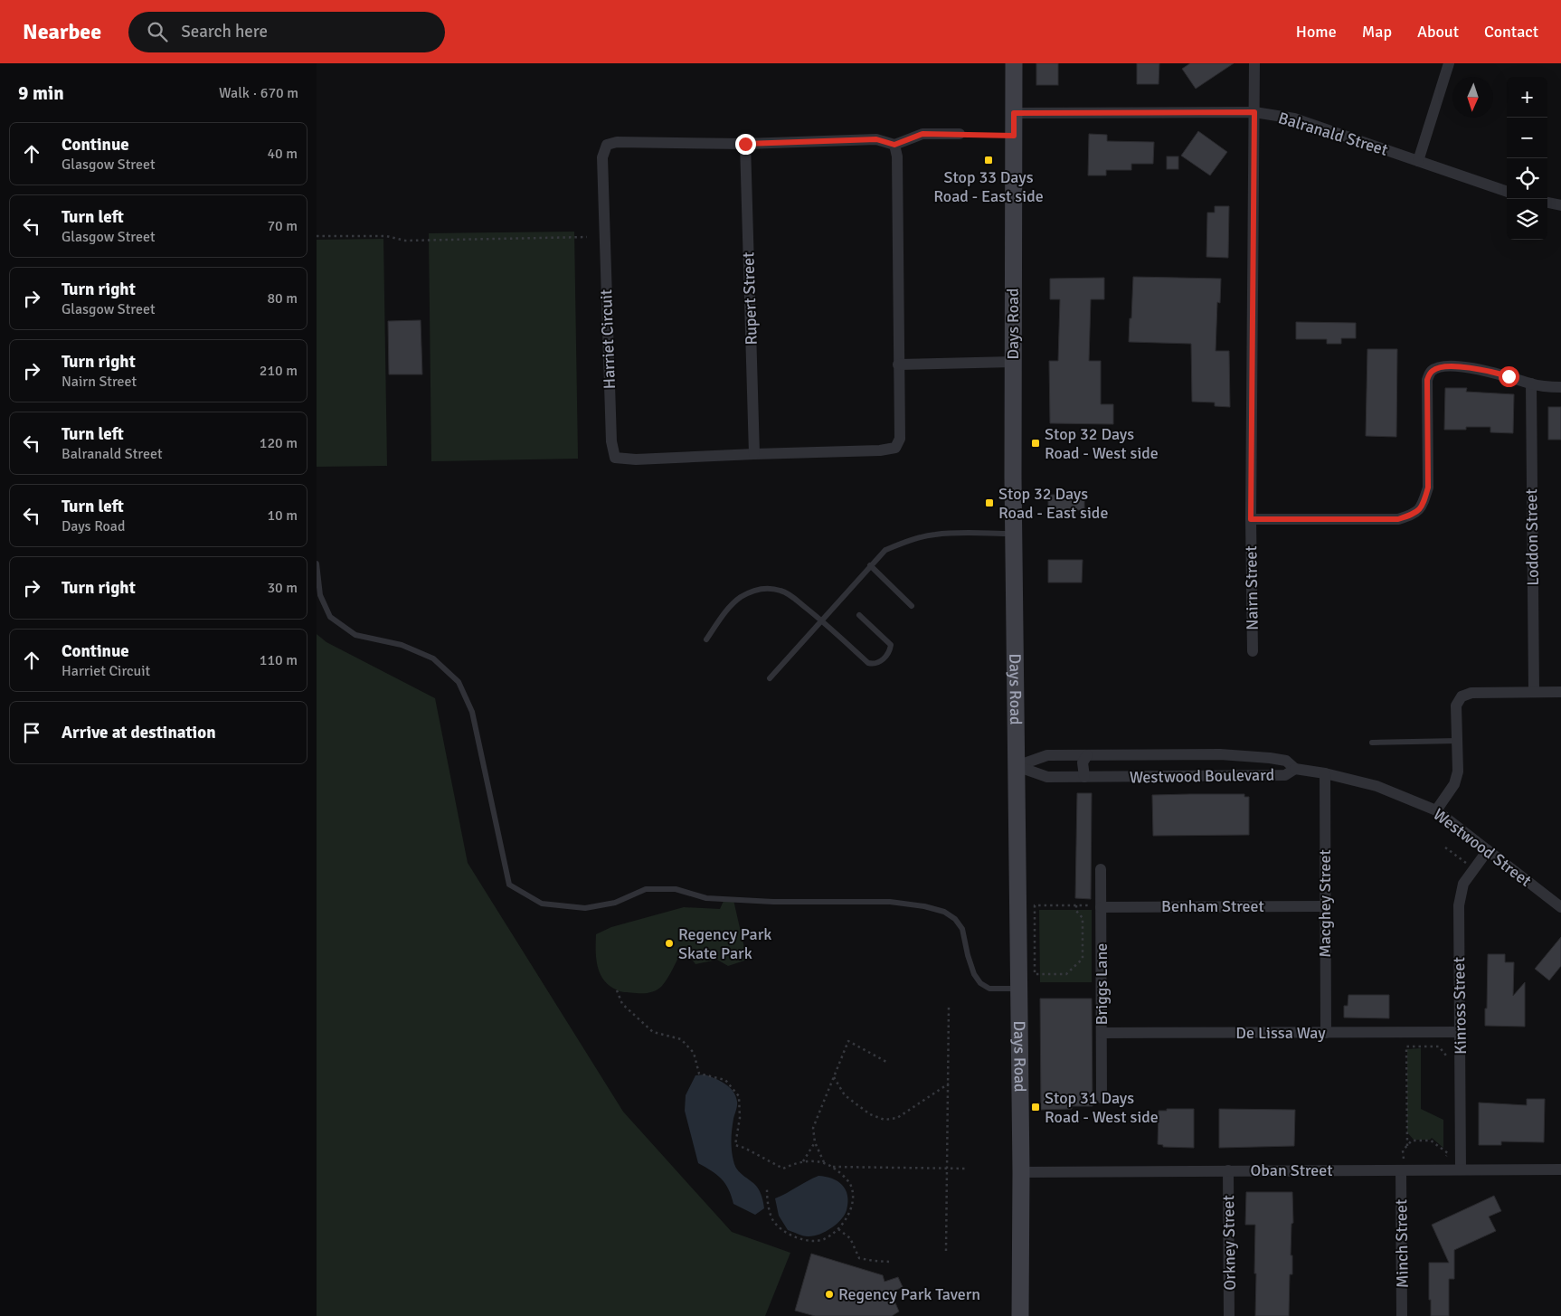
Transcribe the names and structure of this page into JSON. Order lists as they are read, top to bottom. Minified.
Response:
{"streets":{"street":["Balranald Street","Rupert Street","Days Road","Harriet Circuit","Loddon Street","Nairn Street","Westwood Boulevard","Westwood Street","Macghey Street","Benham Street","Briggs Lane","Kinross Street","De Lissa Way","Oban Street","Orkney Street","Minch Street"]},"crossings":[["Balranald Street","Days Road"],["Balranald Street","Nairn Street"],["Rupert Street","Harriet Circuit"],["Days Road","Westwood Boulevard"],["Days Road","Oban Street"],["Westwood Boulevard","Westwood Street"],["Westwood Street","Macghey Street"],["Westwood Street","Kinross Street"],["Macghey Street","Benham Street"],["Macghey Street","De Lissa Way"],["Benham Street","Briggs Lane"],["Briggs Lane","De Lissa Way"],["Kinross Street","De Lissa Way"],["Kinross Street","Oban Street"],["Oban Street","Orkney Street"],["Oban Street","Minch Street"]],"places":{"transit":["Stop 33 Days Road - East side","Stop 32 Days Road - West side","Stop 32 Days Road - East side","Stop 31 Days Road - West side"],"other":["Regency Park Skate Park","Regency Park Tavern"]},"north":"bottom","page":{"header":"Nearbee","search":"Search here","nav":["Home","Map","About","Contact"],"heading":["9 min","Walk · 670 m"],"map_buttons":["+","−"],"list":[["Continue","Glasgow Street","40 m"],["Turn left","Glasgow Street","70 m"],["Turn right","Glasgow Street","80 m"],["Turn right","Nairn Street","210 m"],["Turn left","Balranald Street","120 m"],["Turn left","Days Road","10 m"],["Turn right","30 m"],["Continue","Harriet Circuit","110 m"],"Arrive at destination"]}}
